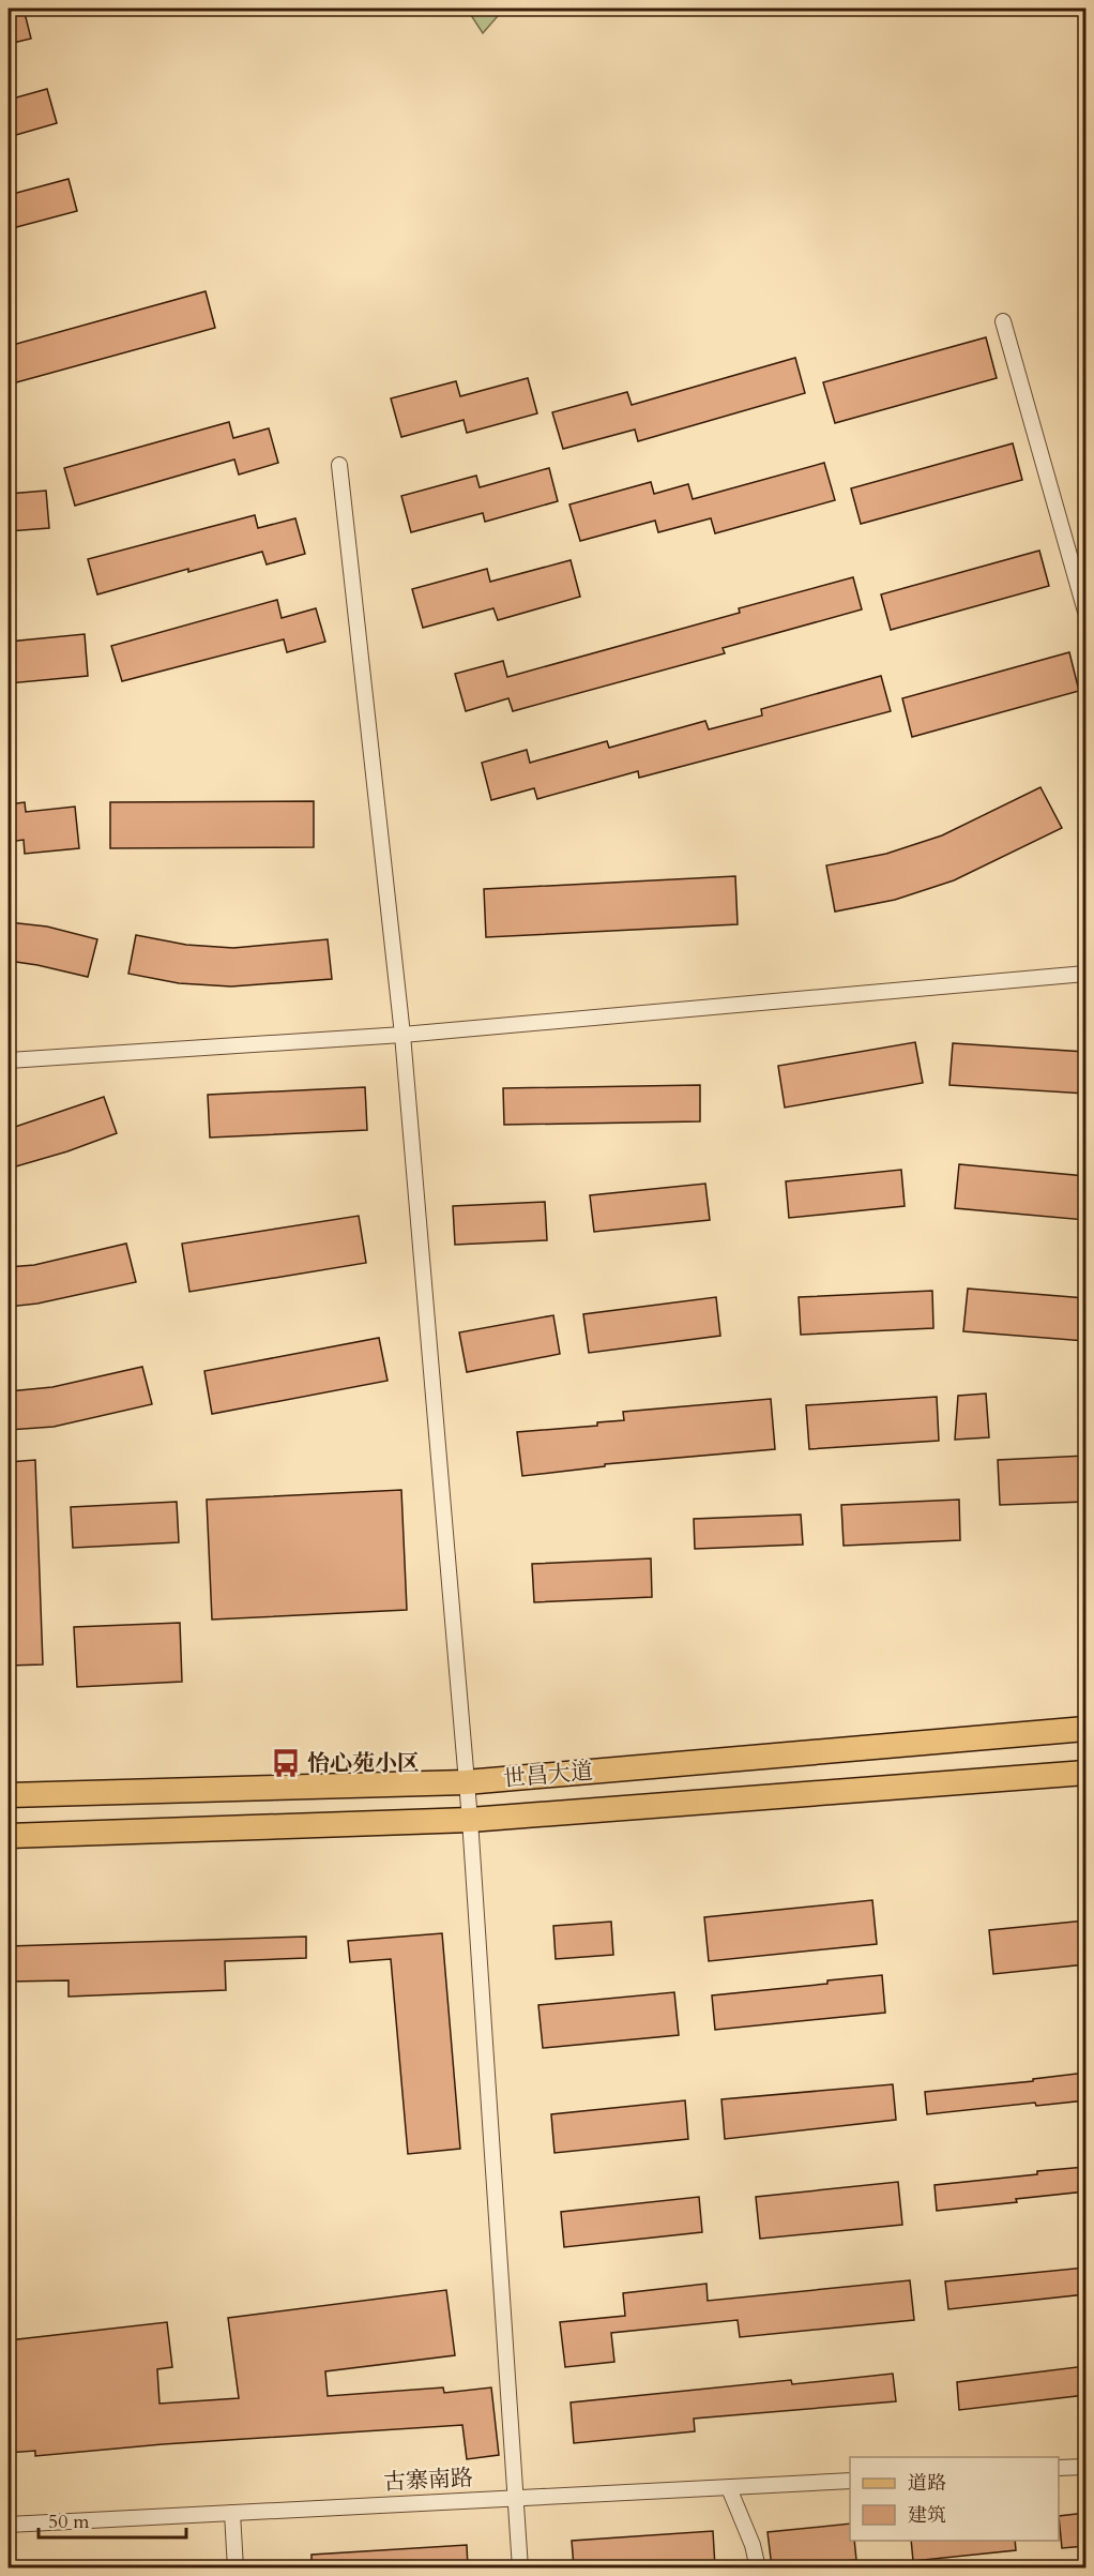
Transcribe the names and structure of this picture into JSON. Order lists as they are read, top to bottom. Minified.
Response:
{"streets":{"main road":["世昌大道"],"street":["古寨南路"]},"places":{"bus stop":["怡心苑小区"]},"legend":["道路","建筑"],"scale_bar":"50 m"}
